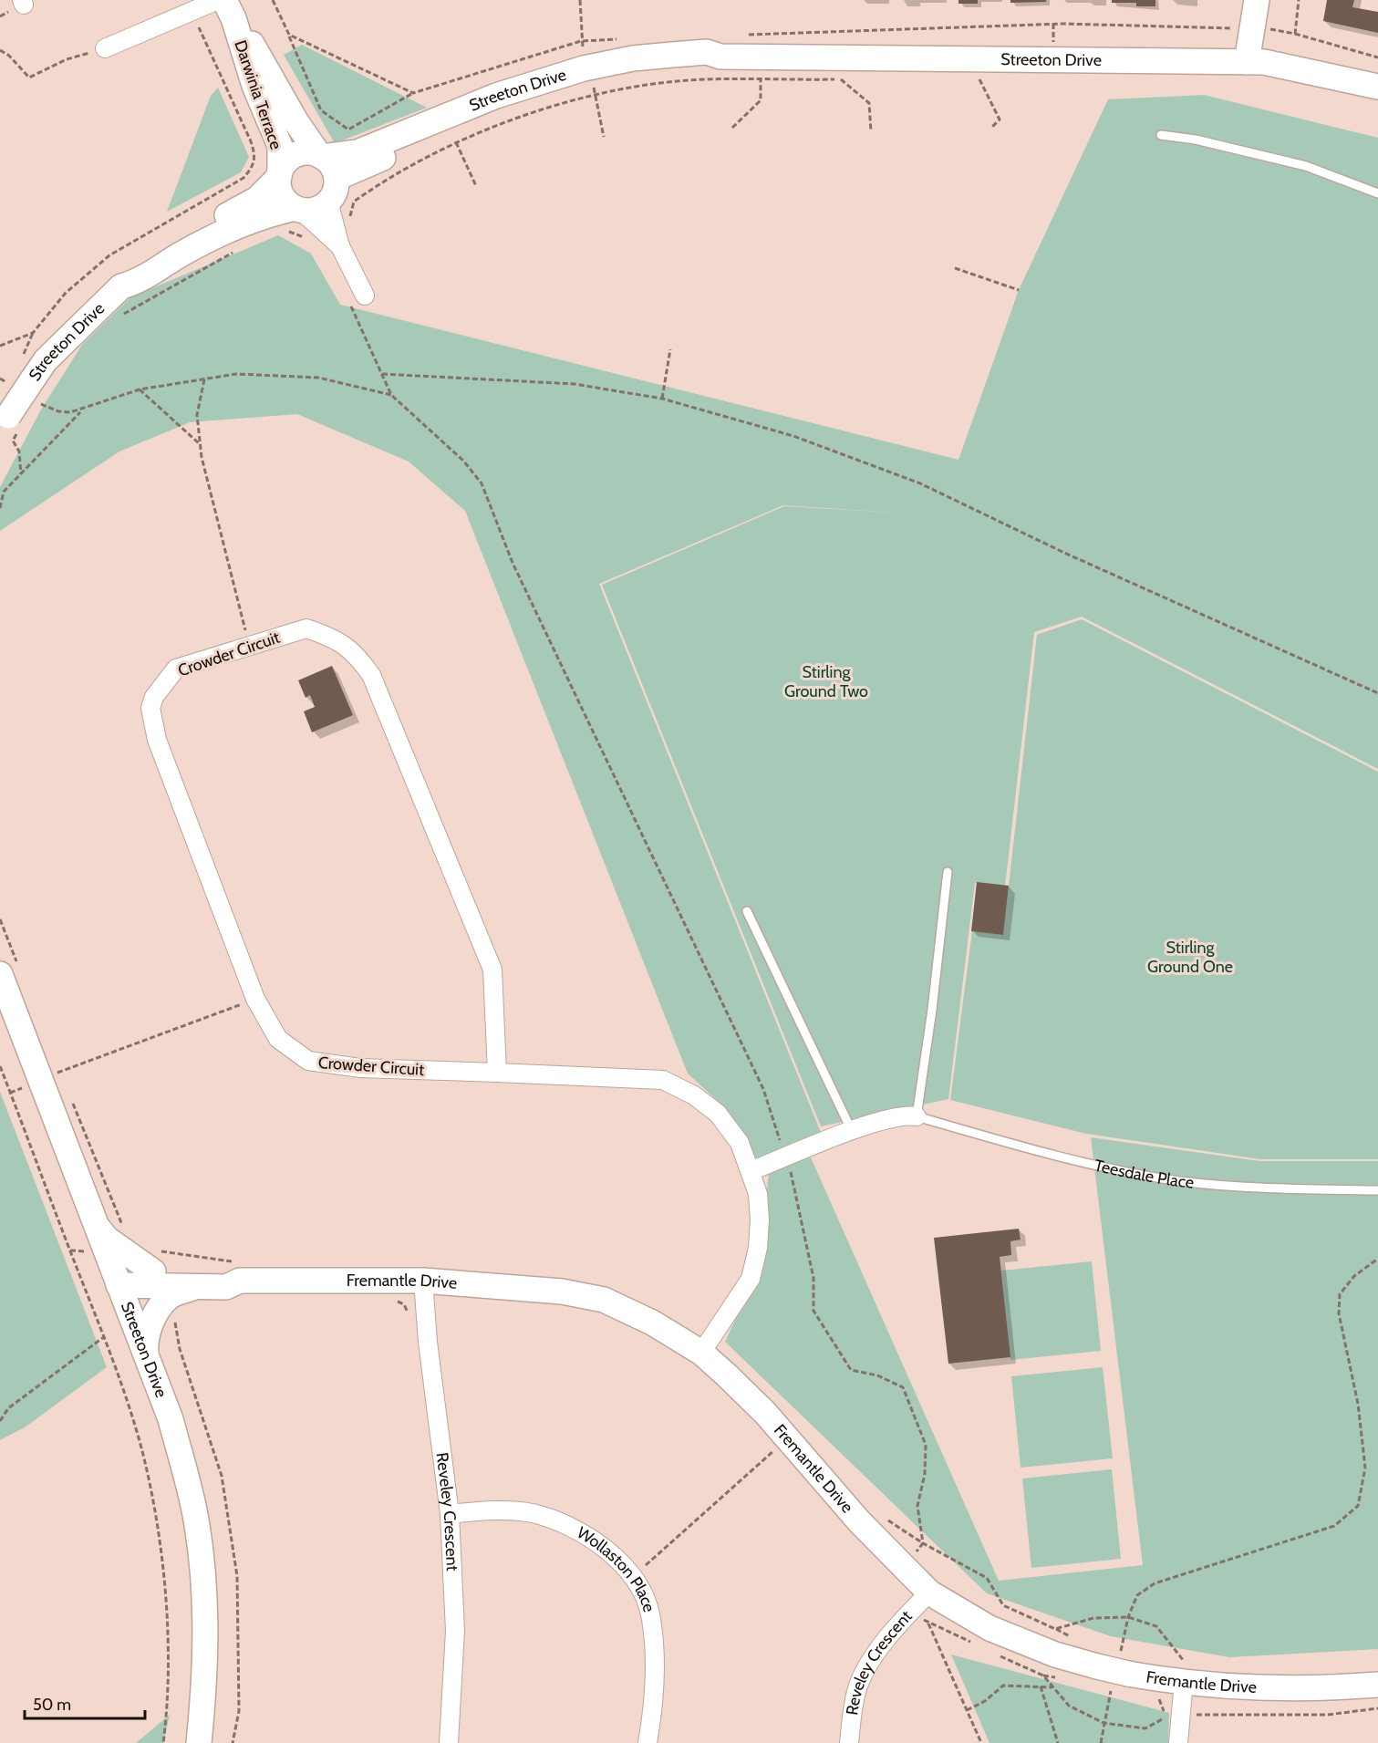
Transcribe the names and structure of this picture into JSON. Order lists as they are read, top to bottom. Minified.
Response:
{"streets":{"main road":["Streeton Drive","Darwinia Terrace","Fremantle Drive"],"street":["Crowder Circuit","Teesdale Place","Reveley Crescent","Wollaston Place"]},"crossings":[["Streeton Drive","Darwinia Terrace"],["Streeton Drive","Fremantle Drive"],["Crowder Circuit","Teesdale Place"],["Crowder Circuit","Fremantle Drive"],["Fremantle Drive","Reveley Crescent"],["Reveley Crescent","Wollaston Place"]],"parks":["Stirling Ground Two","Stirling Ground One"],"scale_bar":"50 m"}
